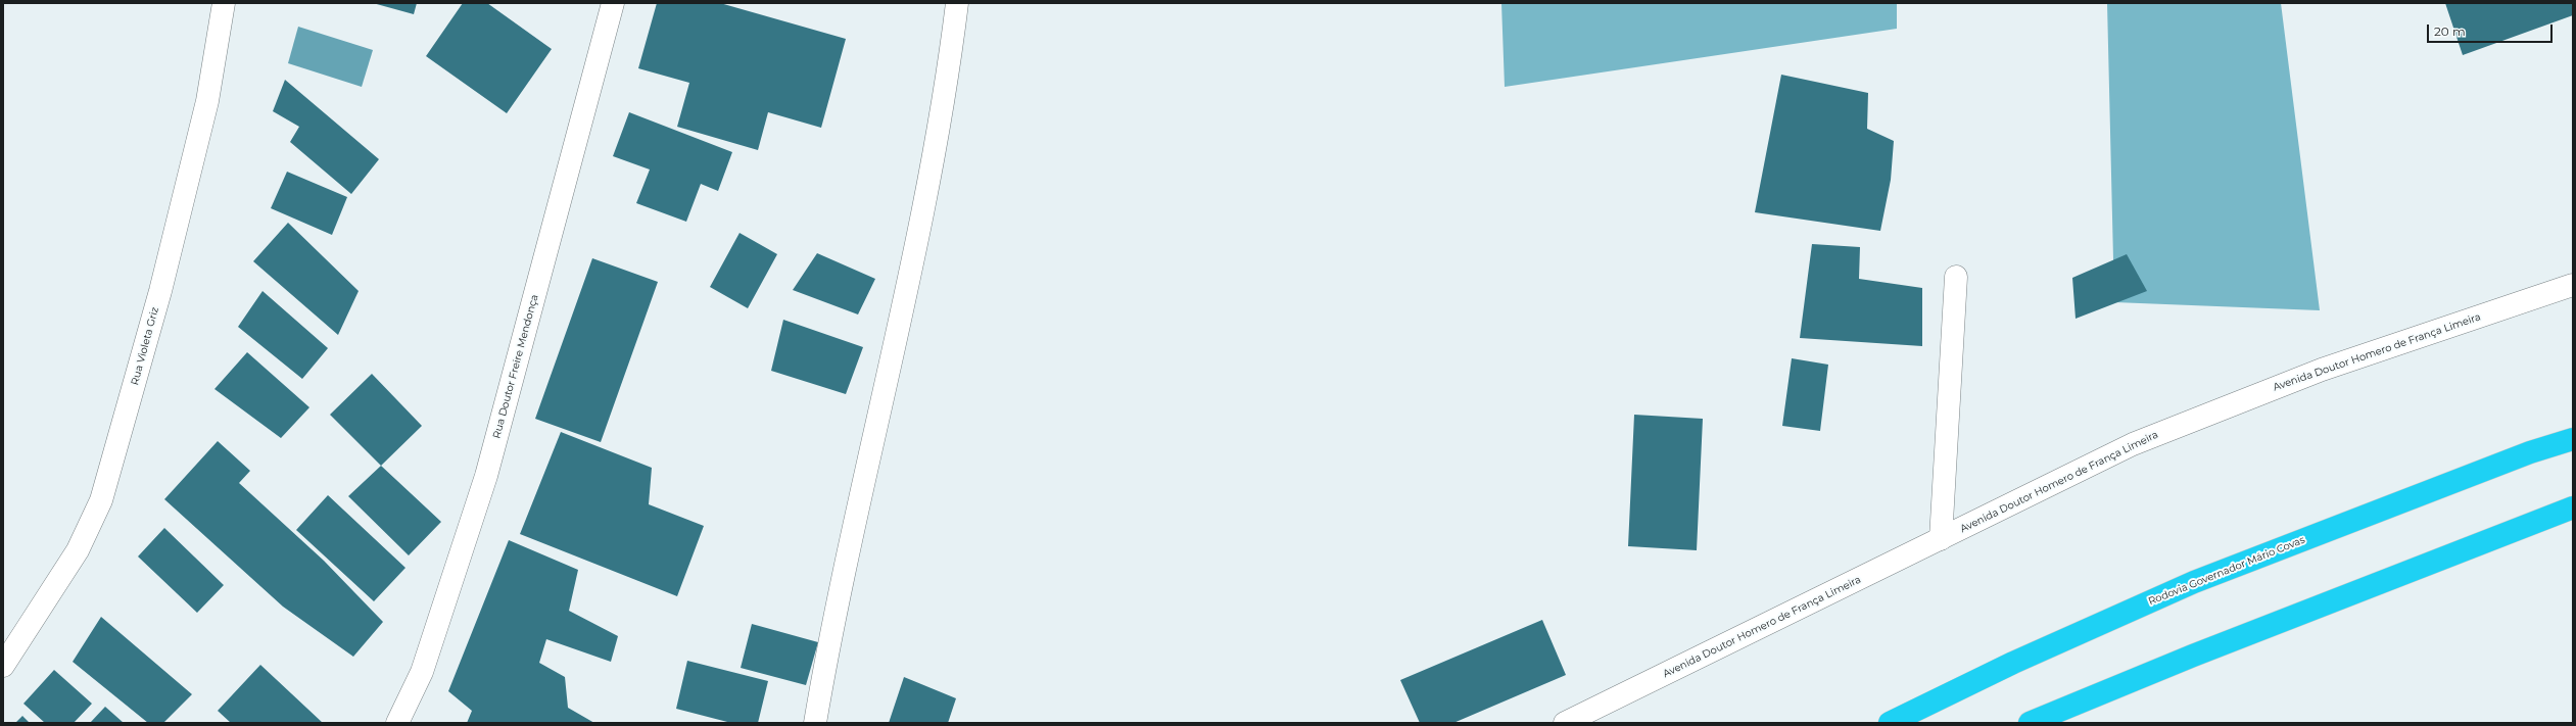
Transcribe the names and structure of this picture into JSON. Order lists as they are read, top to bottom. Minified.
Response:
{"streets":{"highway":["Rodovia Governador Mário Covas"],"street":["Rua Violeta Griz","Avenida Doutor Homero de França Limeira","Rua Doutor Freire Mendonça"]},"scale_bar":"20 m"}
